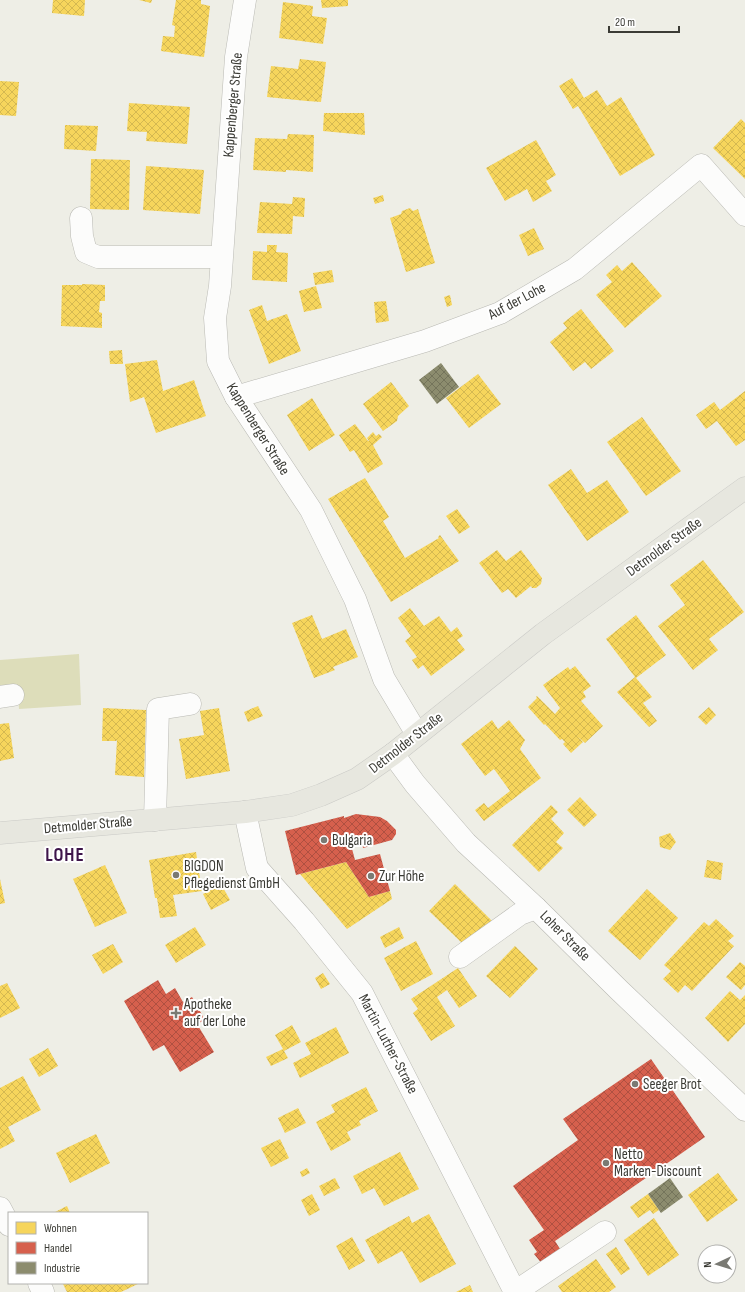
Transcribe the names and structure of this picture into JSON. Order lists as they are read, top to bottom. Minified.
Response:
{"streets":{"main road":["Detmolder Straße"],"street":["Kappenberger Straße","Auf der Lohe","Loher Straße","Martin-Luther-Straße"]},"crossings":[["Kappenberger Straße","Auf der Lohe"],["Kappenberger Straße","Detmolder Straße"],["Detmolder Straße","Loher Straße"],["Detmolder Straße","Martin-Luther-Straße"]],"districts":["LOHE"],"places":{"other":["Bulgaria","BIGDON Pflegedienst GmbH","Zur Höhe","Seeger Brot","Netto Marken-Discount"],"health":["Apotheke auf der Lohe"]},"legend":["Wohnen","Handel","Industrie"],"scale_bar":"20 m","north":"left"}
